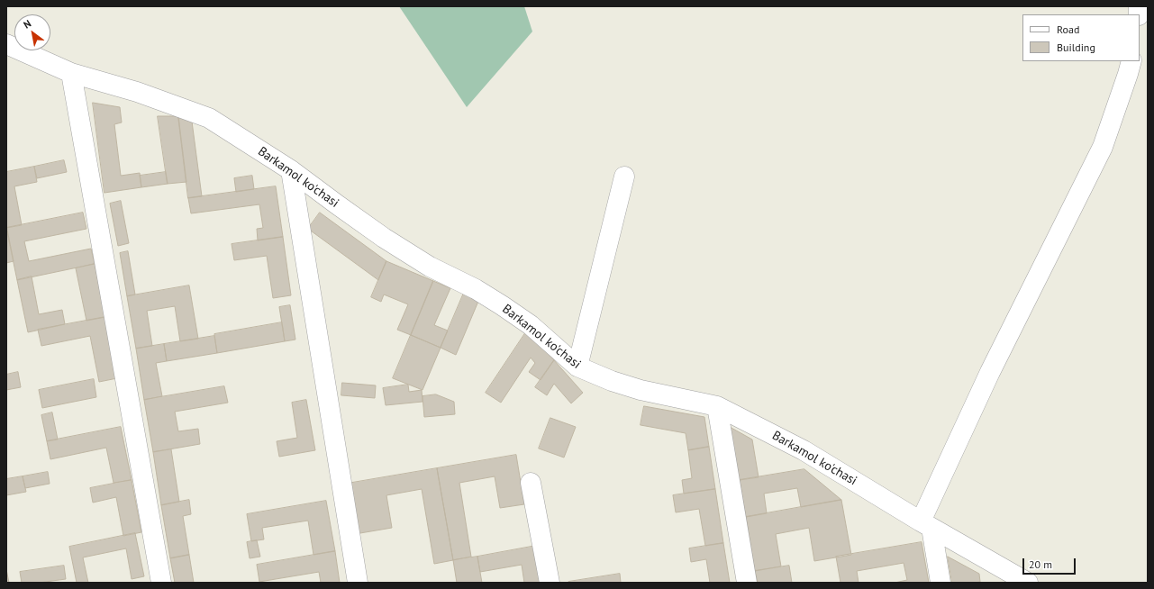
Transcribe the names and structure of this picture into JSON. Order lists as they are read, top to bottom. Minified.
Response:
{"streets":{"street":["Barkamol ko'chasi"]},"legend":["Road","Building"],"scale_bar":"20 m","north":"top left"}
